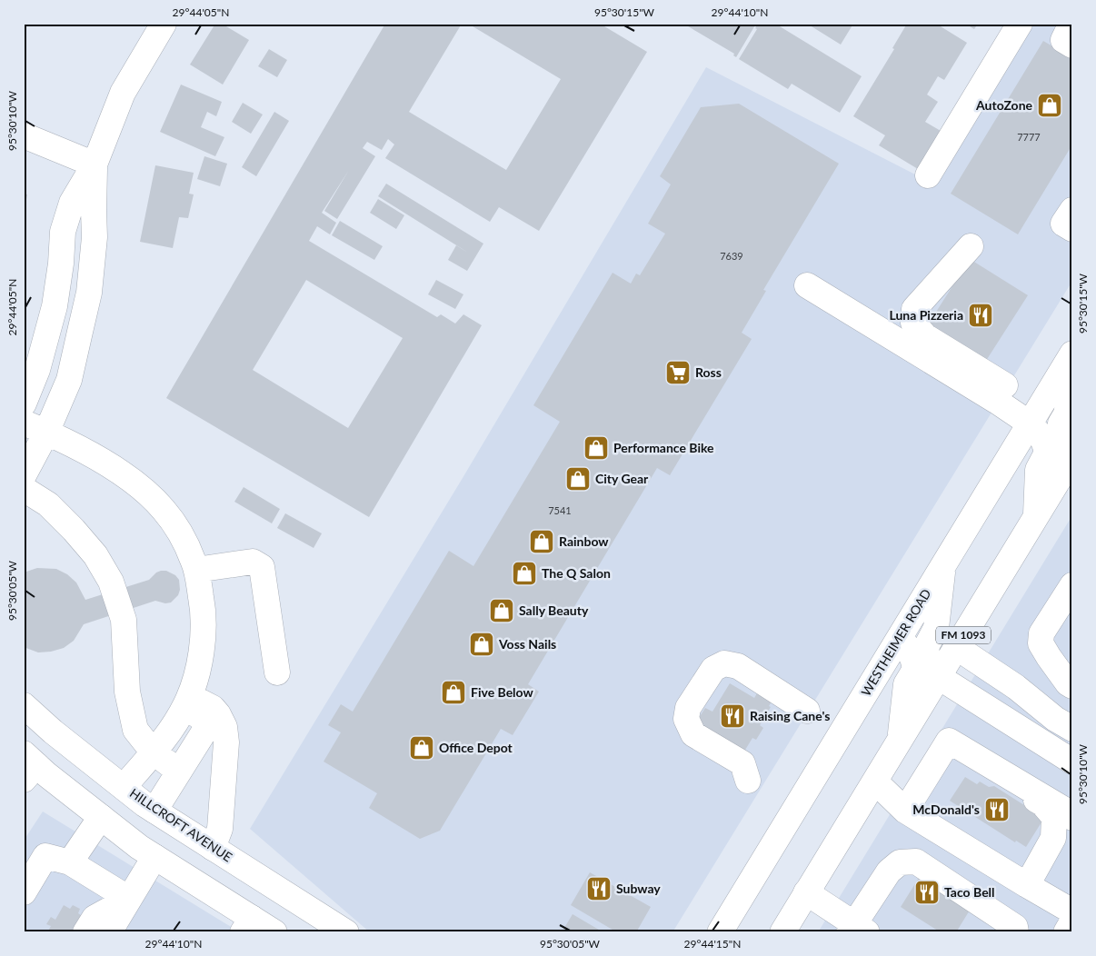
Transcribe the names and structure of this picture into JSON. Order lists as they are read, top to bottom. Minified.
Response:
{"streets":{"main road":["FM 1093","WESTHEIMER ROAD","HILLCROFT AVENUE"]},"places":{"shop":["AutoZone","Performance Bike","City Gear","Rainbow","The Q Salon","Sally Beauty","Voss Nails","Five Below","Office Depot"],"restaurant":["Luna Pizzeria","Raising Cane's","McDonald's","Subway","Taco Bell"],"supermarket":["Ross"]},"house_numbers":["7777","7639","7541"],"coordinates":["29°44'05\"N","95°30'15\"W","29°44'10\"N","95°30'10\"W","95°30'05\"W","29°44'15\"N"]}
